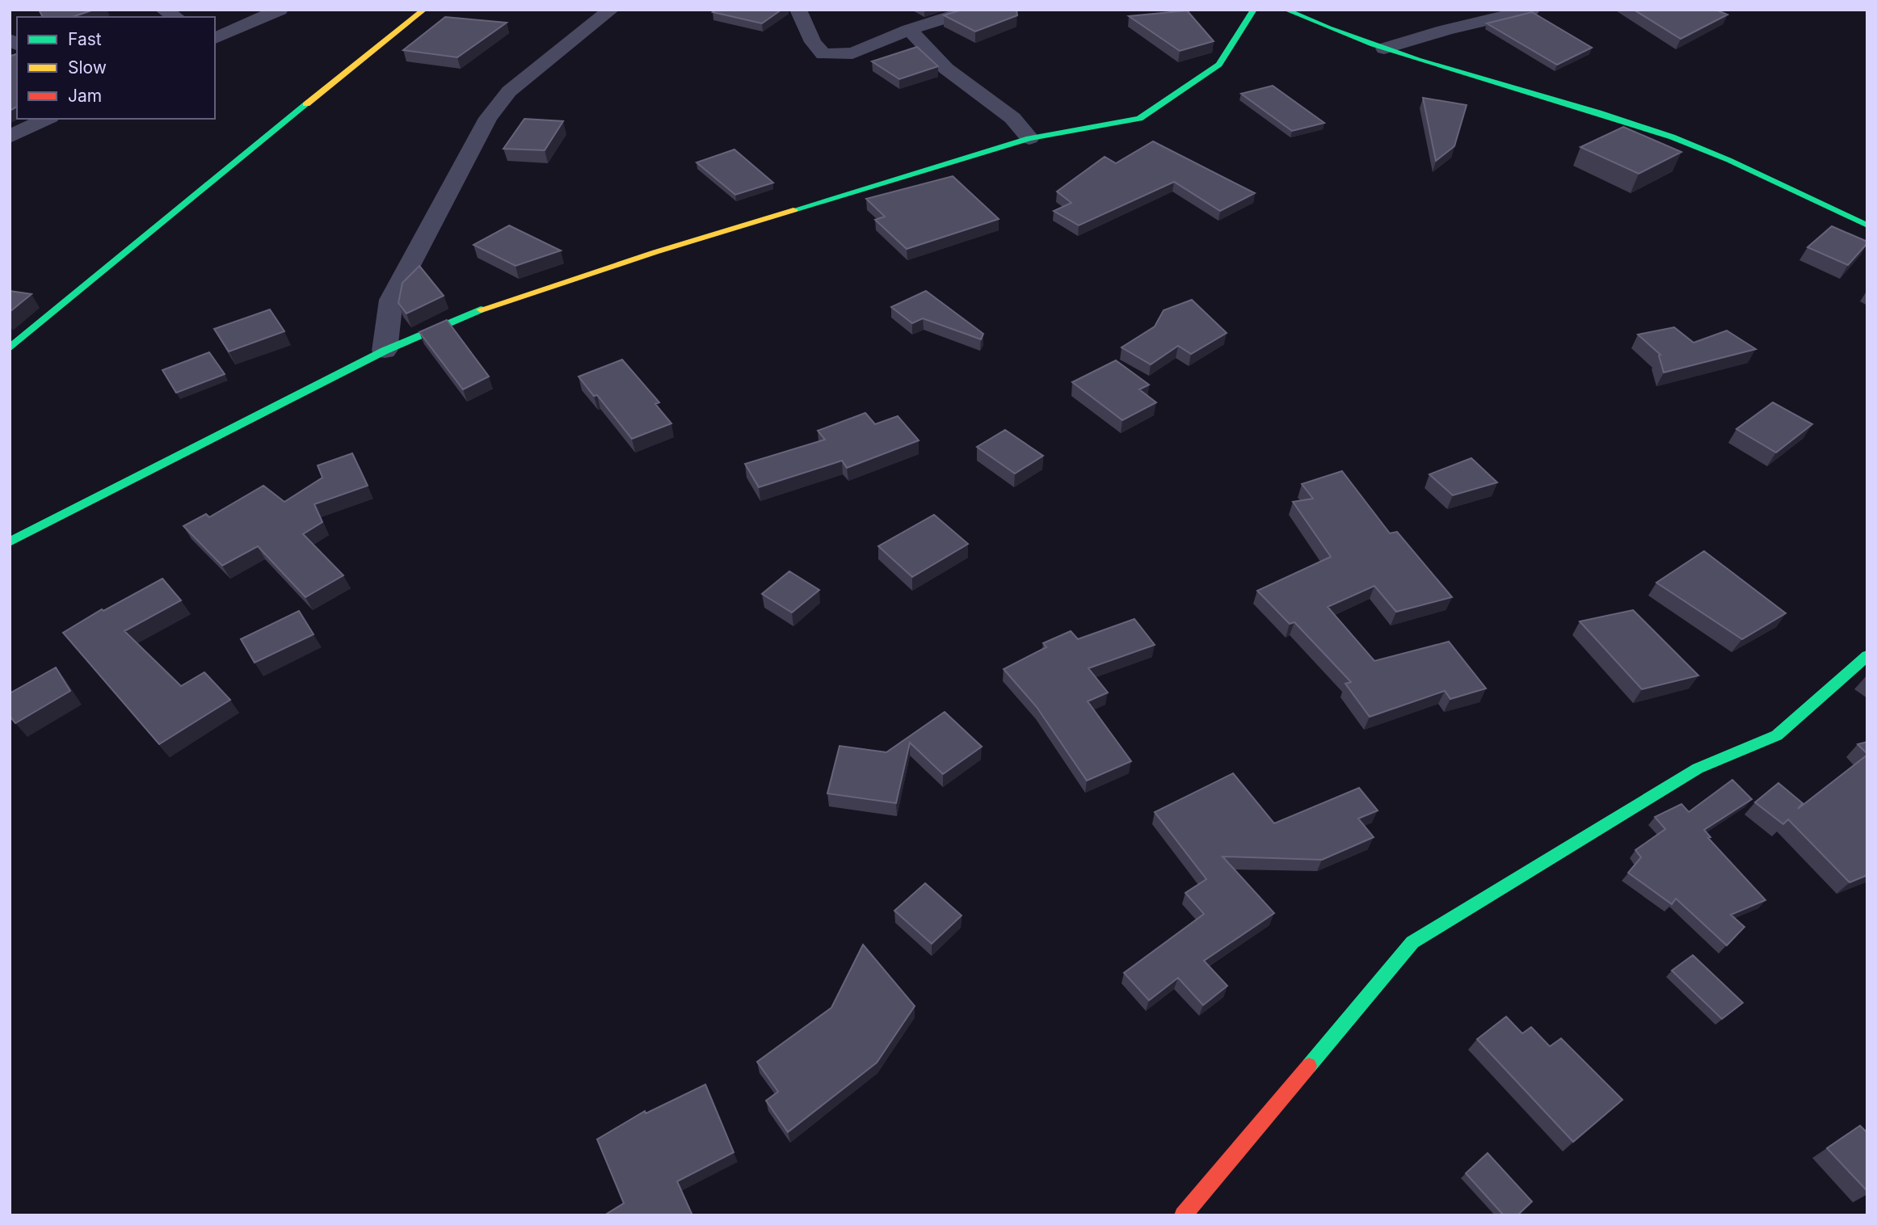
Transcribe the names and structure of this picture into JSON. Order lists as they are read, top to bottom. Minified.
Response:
{"legend":["Fast","Slow","Jam"]}
